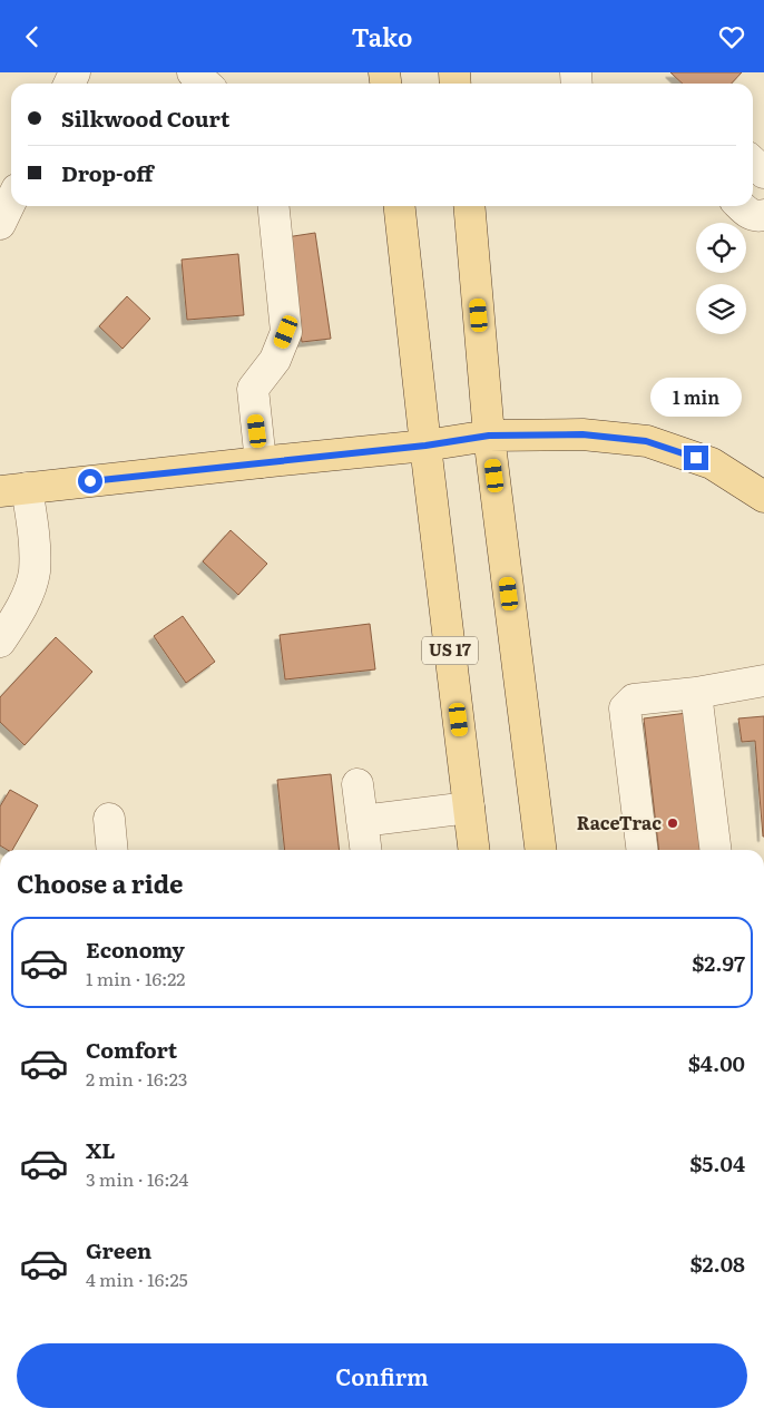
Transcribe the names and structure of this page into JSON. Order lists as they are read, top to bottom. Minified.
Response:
{"streets":{"main road":["US 17"]},"places":["RaceTrac"],"page":{"header":"Tako","banner":["Silkwood Court","Drop-off"],"bubble":"1 min","heading":"Choose a ride","list":[{"name":"Economy","note":"1 min · 16:22","value":"$2.97"},{"name":"Comfort","note":"2 min · 16:23","value":"$4.00"},{"name":"XL","note":"3 min · 16:24","value":"$5.04"},{"name":"Green","note":"4 min · 16:25","value":"$2.08"}],"buttons":"Confirm"}}
